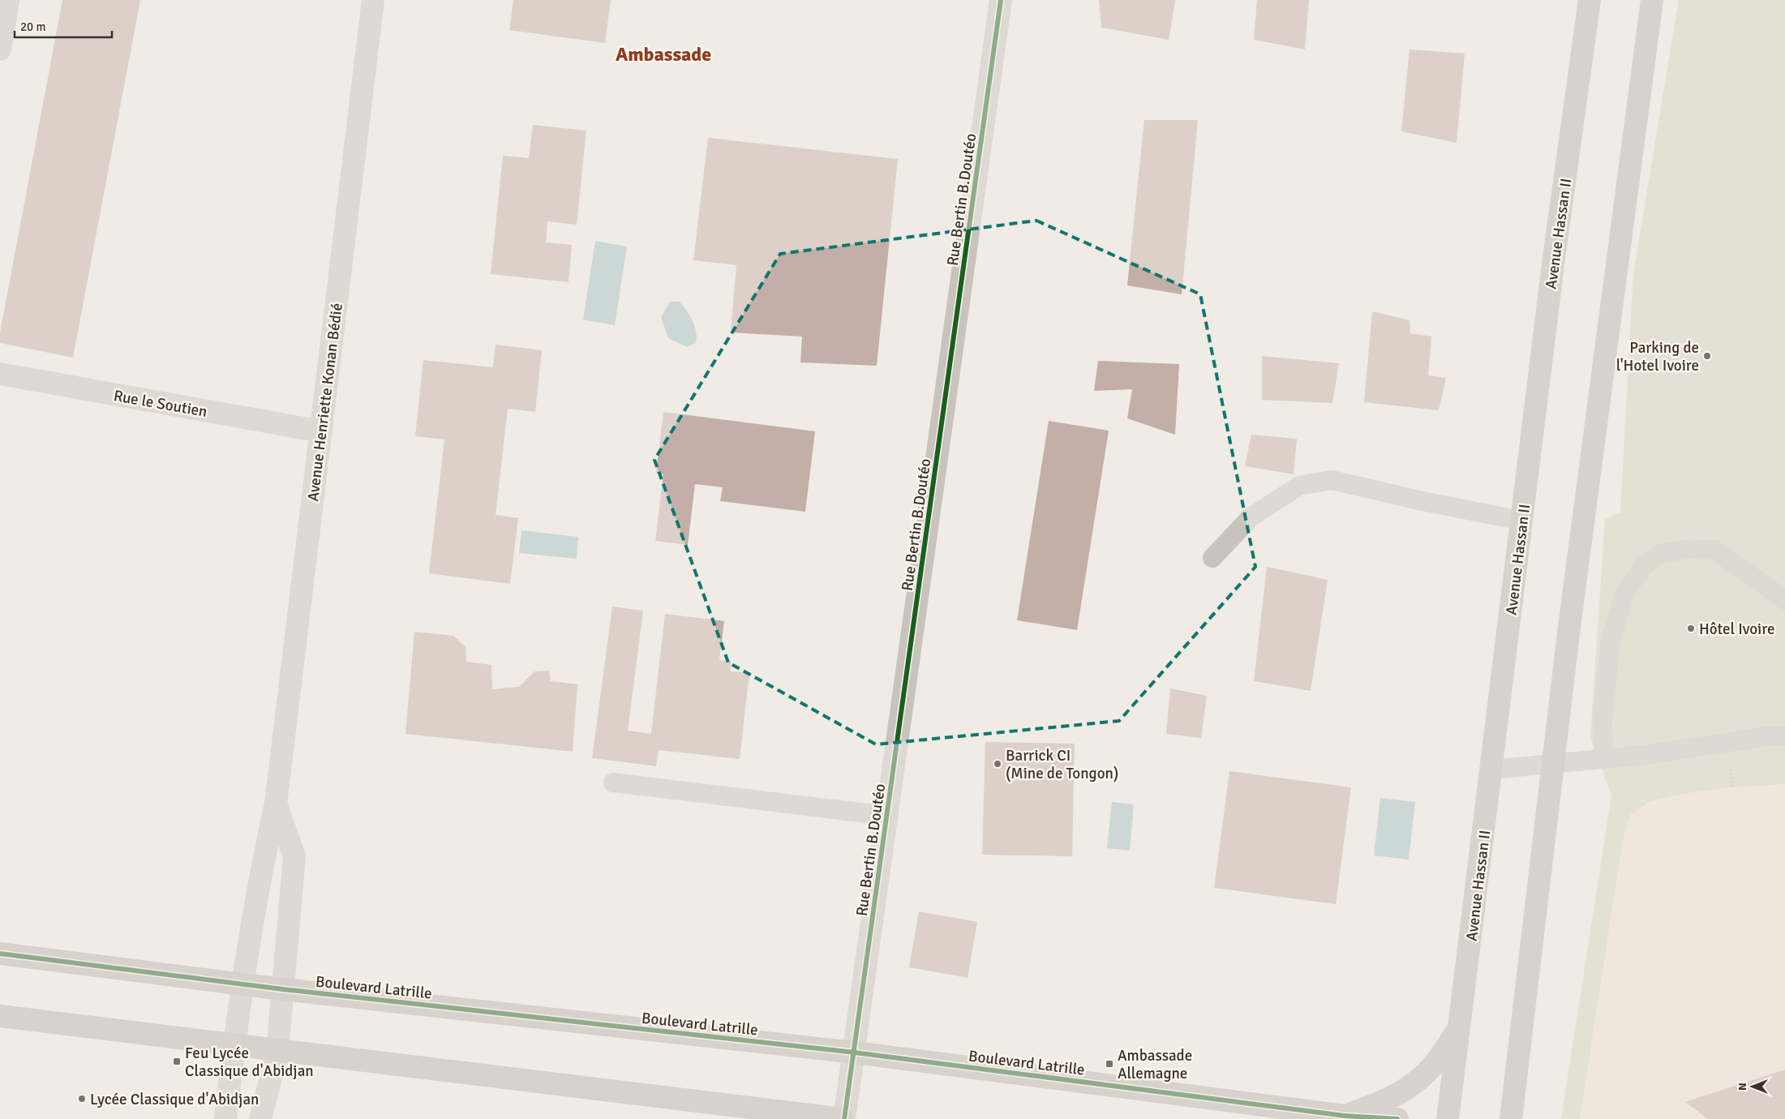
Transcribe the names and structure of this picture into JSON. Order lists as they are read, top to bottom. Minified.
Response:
{"streets":{"street":["Rue Bertin B.Doutéo","Avenue Hassan II","Avenue Henriette Konan Bédié","Rue le Soutien","Boulevard Latrille"]},"crossings":[["Rue Bertin B.Doutéo","Boulevard Latrille"],["Avenue Henriette Konan Bédié","Rue le Soutien"],["Avenue Henriette Konan Bédié","Boulevard Latrille"]],"districts":["Ambassade"],"places":{"other":["Parking de l'Hotel Ivoire","Hôtel Ivoire","Barrick CI (Mine de Tongon)","Lycée Classique d'Abidjan"],"transit":["Feu Lycée Classique d'Abidjan","Ambassade Allemagne"]},"scale_bar":"20 m","north":"left"}
